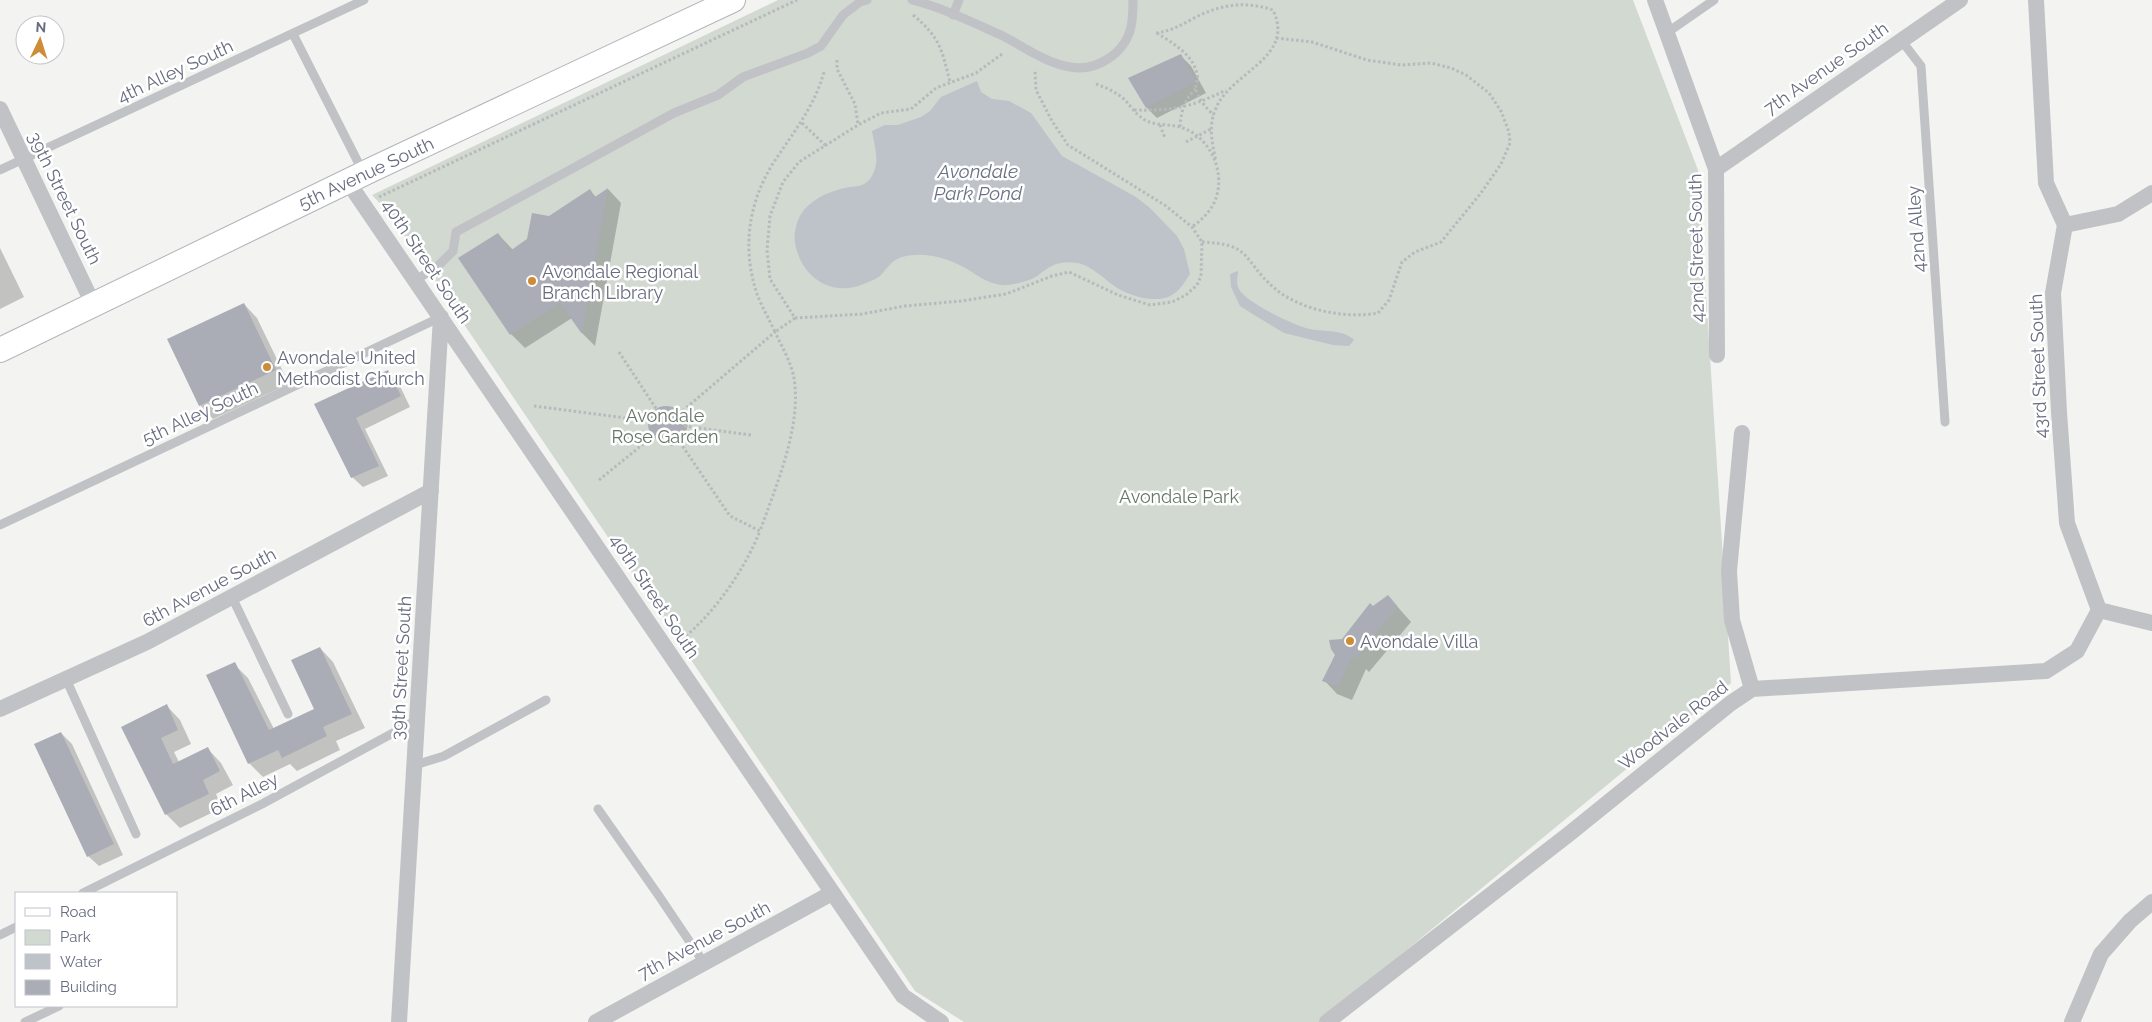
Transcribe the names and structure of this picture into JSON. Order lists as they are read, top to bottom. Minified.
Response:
{"streets":{"street":["7th Avenue South","5th Avenue South","39th Street South","42nd Street South","40th Street South","43rd Street South","6th Avenue South","Woodvale Road"],"lane":["4th Alley South","42nd Alley","5th Alley South","6th Alley"]},"crossings":[["7th Avenue South","42nd Alley"],["7th Avenue South","42nd Street South"],["7th Avenue South","40th Street South"],["4th Alley South","39th Street South"],["5th Avenue South","39th Street South"],["5th Avenue South","40th Street South"],["39th Street South","40th Street South"],["39th Street South","5th Alley South"],["39th Street South","6th Avenue South"],["39th Street South","6th Alley"],["40th Street South","5th Alley South"],["43rd Street South","Woodvale Road"]],"water":["Avondale Park Pond"],"parks":["Avondale Rose Garden","Avondale Park"],"places":["Avondale Regional Branch Library","Avondale United Methodist Church","Avondale Villa"],"legend":["Road","Park","Water","Building"],"north":"top"}
